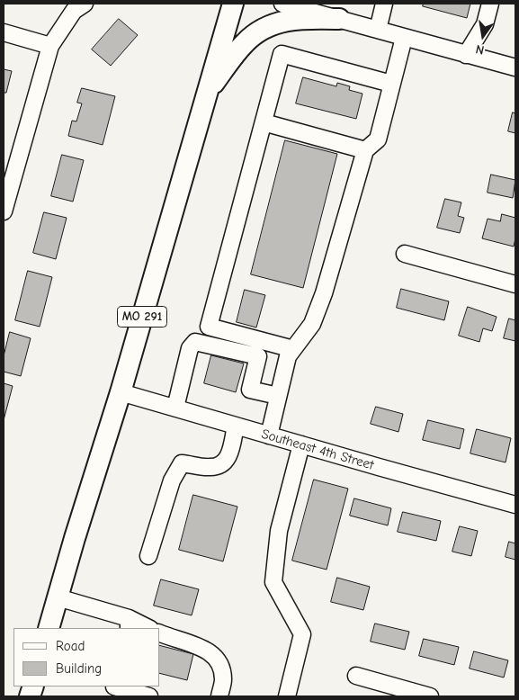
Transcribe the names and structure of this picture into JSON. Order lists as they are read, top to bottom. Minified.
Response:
{"streets":{"main road":["MO 291"],"street":["Southeast 4th Street"]},"crossings":[["MO 291","Southeast 4th Street"]],"legend":["Road","Building"],"north":"bottom"}
